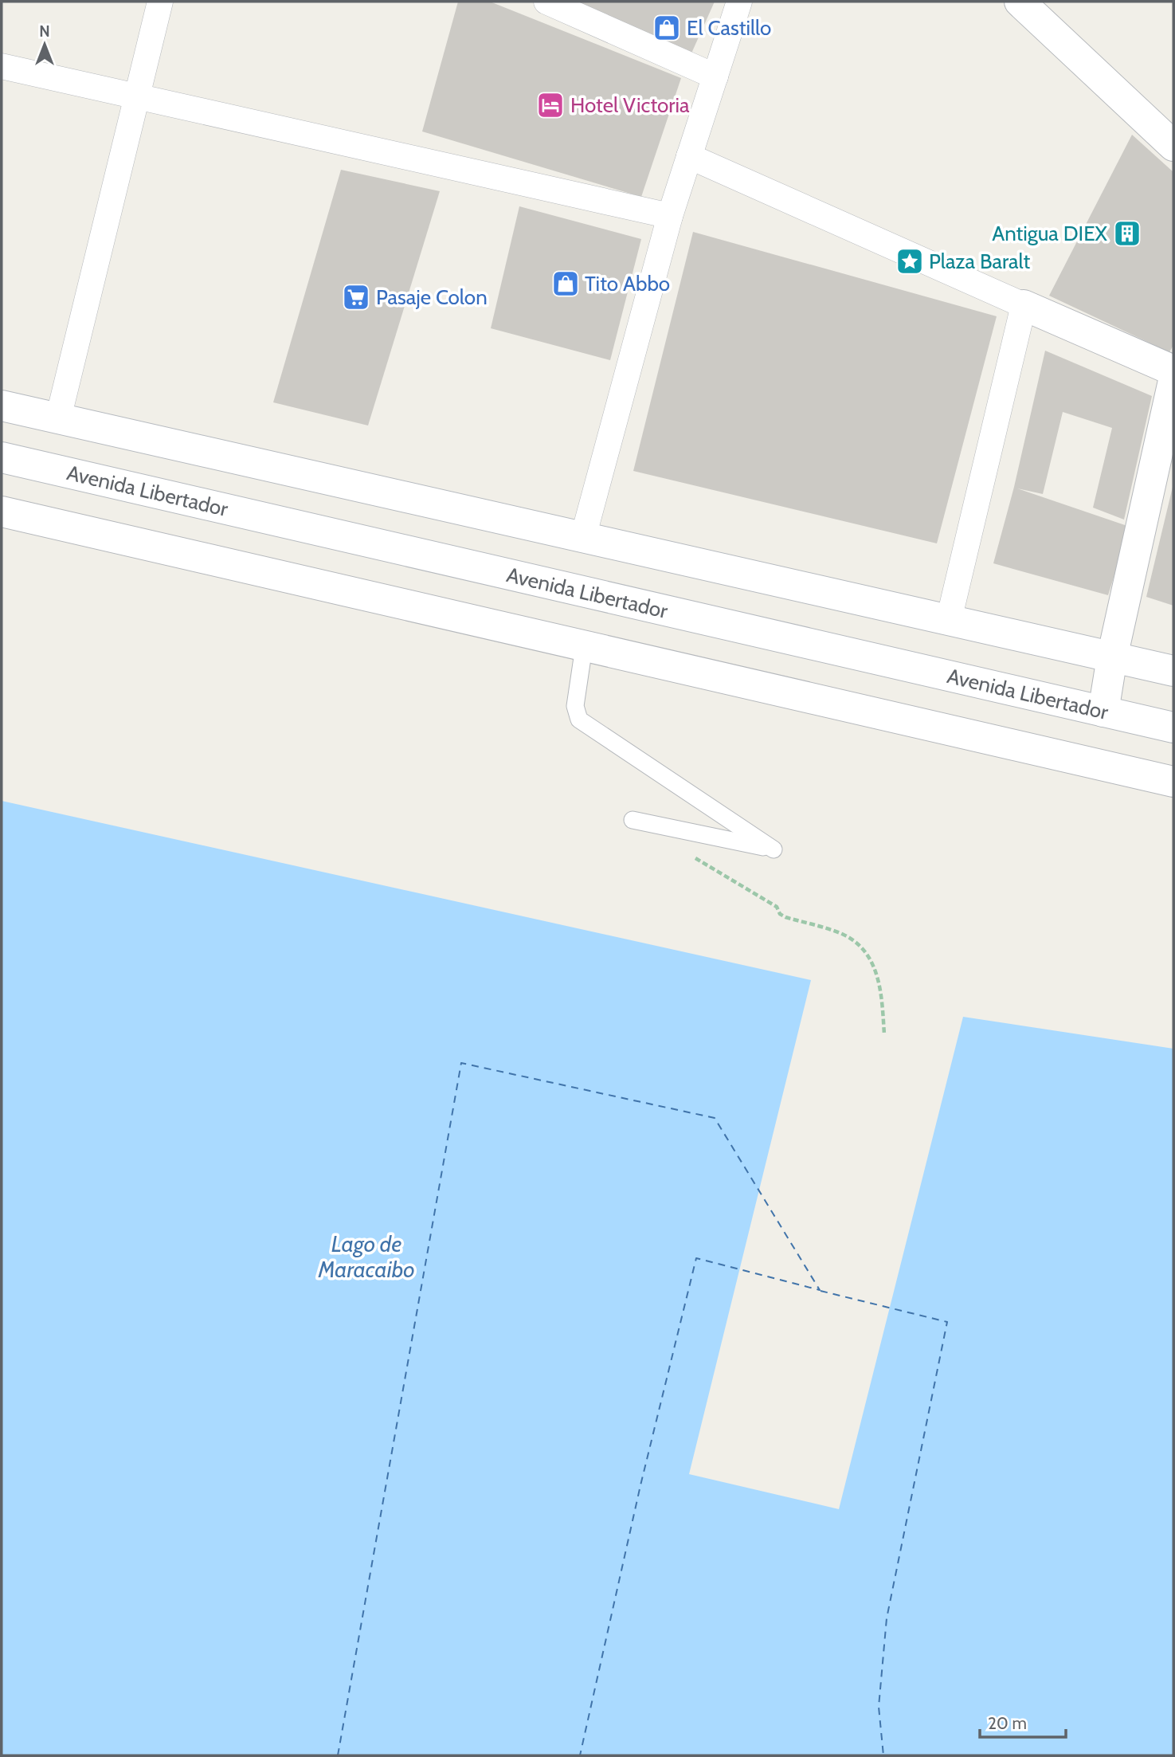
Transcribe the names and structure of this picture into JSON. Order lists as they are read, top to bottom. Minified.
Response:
{"streets":{"main road":["Avenida Libertador"]},"water":["Lago de Maracaibo"],"places":{"shop":["El Castillo","Tito Abbo"],"hotel":["Hotel Victoria"],"building":["Antigua DIEX"],"place":["Plaza Baralt"],"supermarket":["Pasaje Colon"]},"scale_bar":"20 m","north":"top"}
